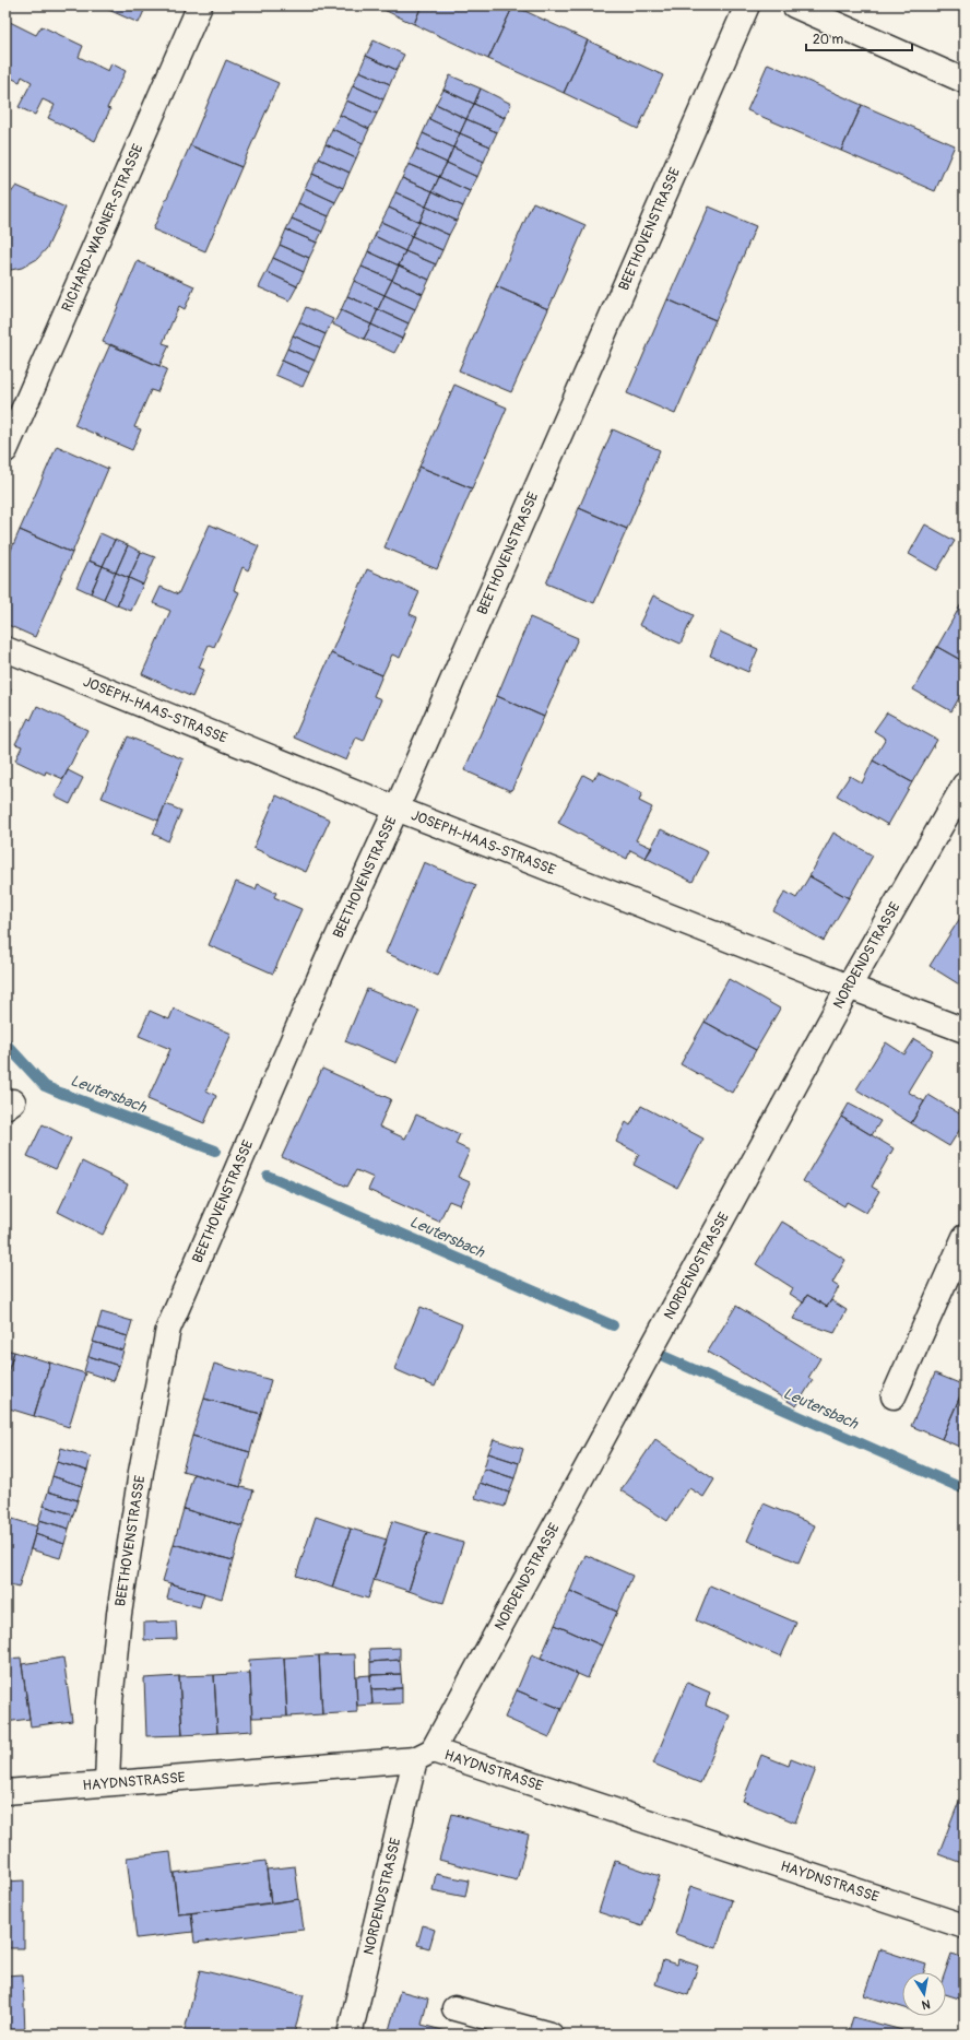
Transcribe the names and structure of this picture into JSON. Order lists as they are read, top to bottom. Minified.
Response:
{"streets":{"street":["RICHARD-WAGNER-STRASSE","BEETHOVENSTRASSE","JOSEPH-HAAS-STRASSE","NORDENDSTRASSE","HAYDNSTRASSE"]},"crossings":[["BEETHOVENSTRASSE","JOSEPH-HAAS-STRASSE"],["BEETHOVENSTRASSE","HAYDNSTRASSE"],["JOSEPH-HAAS-STRASSE","NORDENDSTRASSE"],["NORDENDSTRASSE","HAYDNSTRASSE"]],"water":["Leutersbach"],"scale_bar":"20 m","north":"bottom"}
